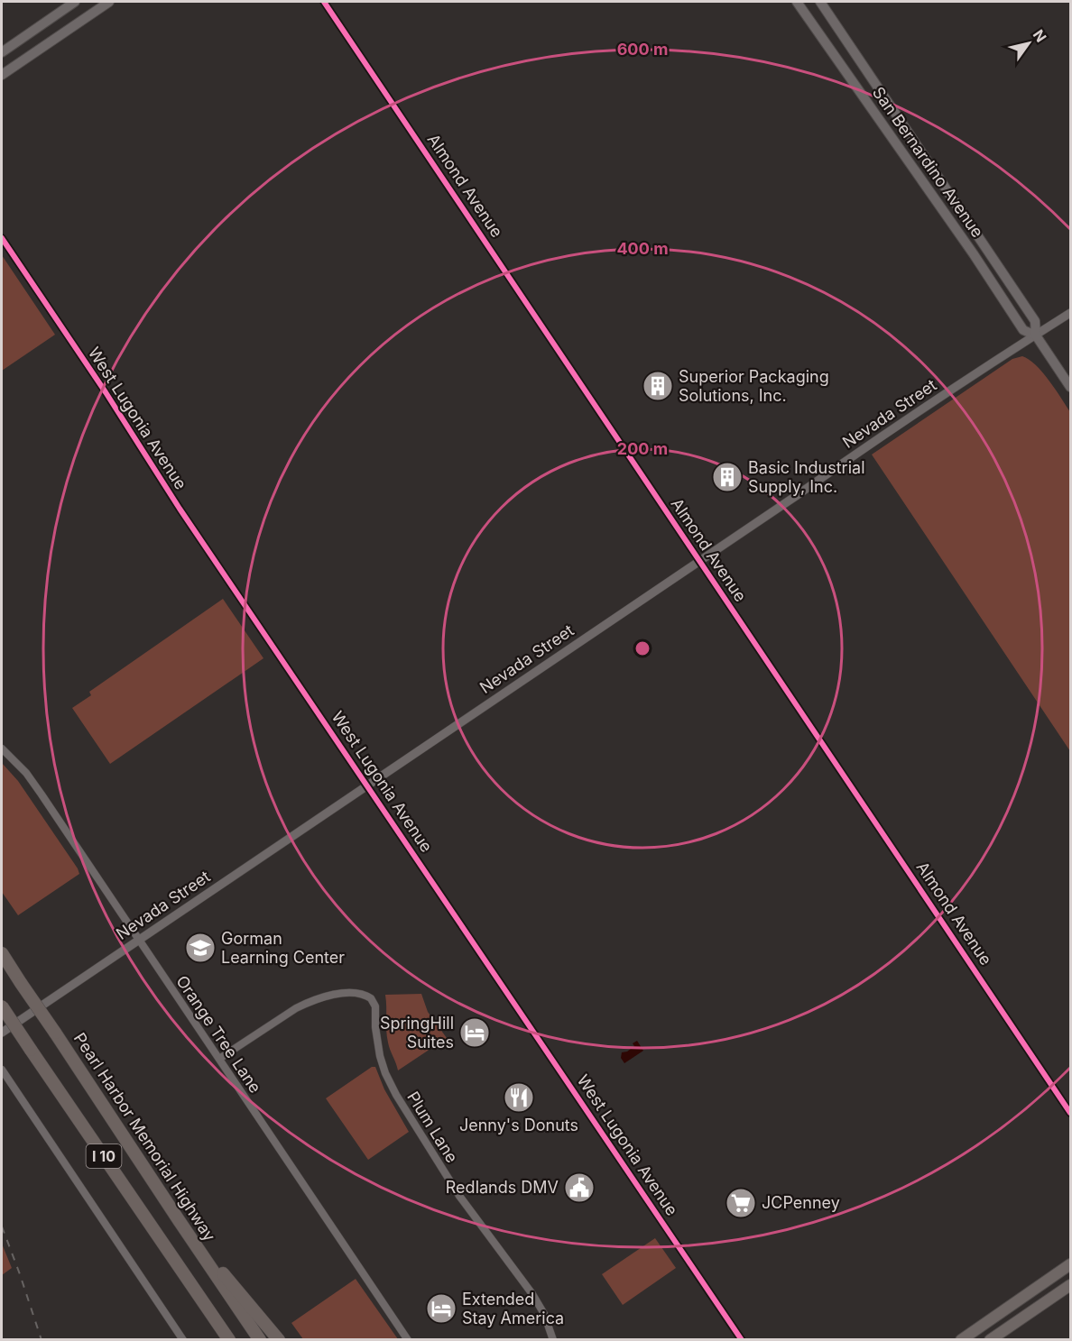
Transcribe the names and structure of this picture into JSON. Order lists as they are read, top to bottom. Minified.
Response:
{"streets":{"highway":["Pearl Harbor Memorial Highway","I 10"],"main road":["San Bernardino Avenue"],"street":["Almond Avenue","Nevada Street","West Lugonia Avenue","Orange Tree Lane","Plum Lane"]},"crossings":[["San Bernardino Avenue","Nevada Street"],["Almond Avenue","Nevada Street"],["Nevada Street","West Lugonia Avenue"],["Nevada Street","Orange Tree Lane"],["Orange Tree Lane","Plum Lane"]],"places":{"building":["Superior Packaging Solutions, Inc.","Basic Industrial Supply, Inc."],"school or university":["Gorman Learning Center"],"hotel":["SpringHill Suites","Extended Stay America"],"restaurant":["Jenny's Donuts"],"public building":["Redlands DMV"],"supermarket":["JCPenney"]},"north":"top right","rings":["600 m","400 m","200 m"]}
